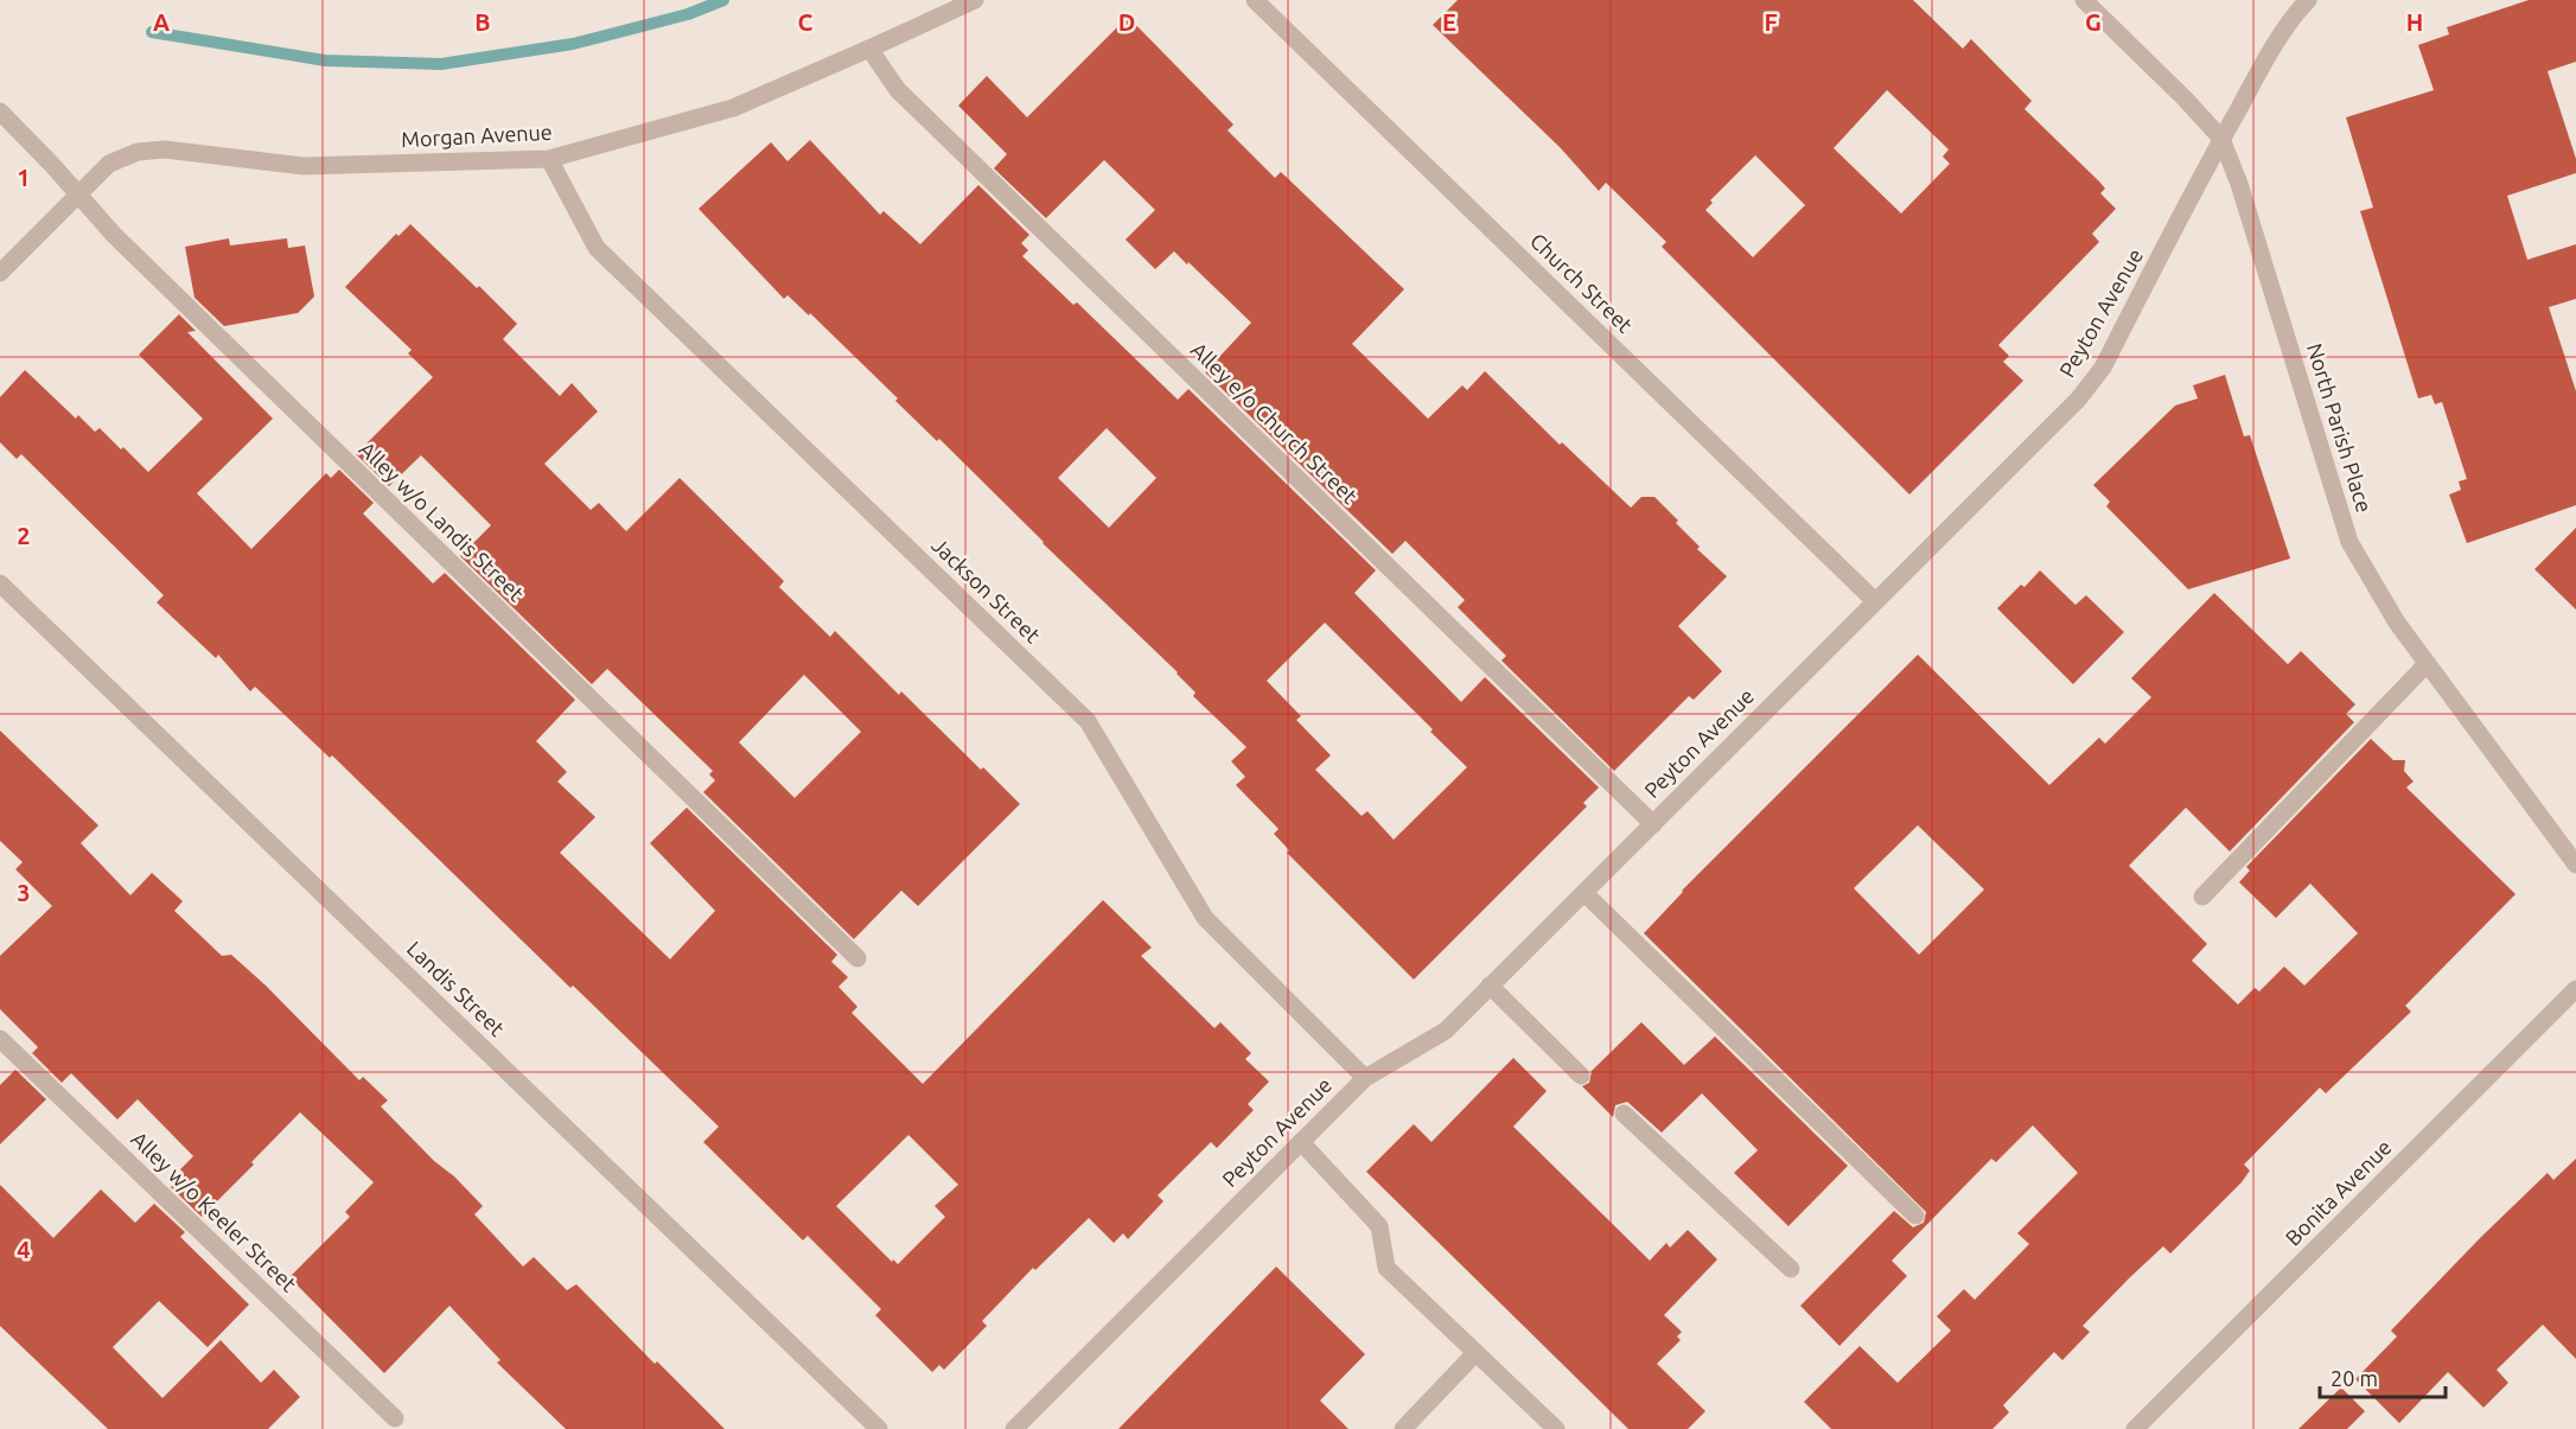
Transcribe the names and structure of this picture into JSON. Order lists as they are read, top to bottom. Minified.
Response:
{"streets":{"street":["Morgan Avenue","Church Street","Peyton Avenue","Alley e/o Church Street","North Parish Place","Alley w/o Landis Street","Jackson Street","Landis Street","Bonita Avenue","Alley w/o Keeler Street"]},"crossings":[["Morgan Avenue","Alley e/o Church Street"],["Morgan Avenue","Alley w/o Landis Street"],["Morgan Avenue","Jackson Street"],["Church Street","Peyton Avenue"],["Peyton Avenue","Alley e/o Church Street"],["Peyton Avenue","North Parish Place"],["Peyton Avenue","Jackson Street"]],"scale_bar":"20 m","grid":{"columns":["A","B","C","D","E","F","G","H"],"rows":["1","2","3","4"]}}
